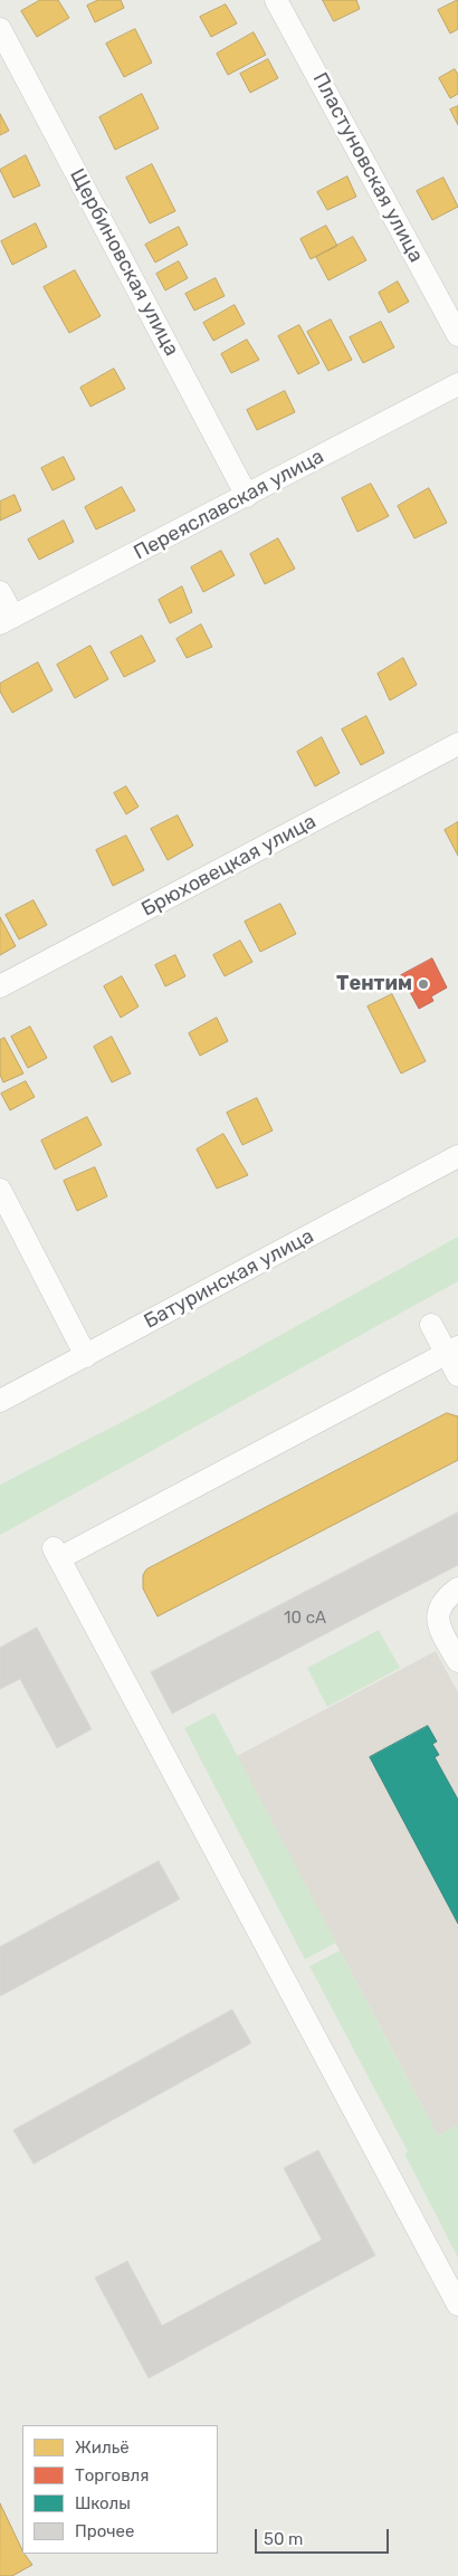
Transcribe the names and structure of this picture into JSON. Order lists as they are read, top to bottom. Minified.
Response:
{"streets":{"street":["Пластуновская улица","Щербиновская улица","Переяславская улица","Брюховецкая улица","Батуринская улица"]},"crossings":[["Щербиновская улица","Переяславская улица"]],"places":["Тентим"],"house_numbers":["10 сА"],"legend":["Жильё","Торговля","Школы","Прочее"],"scale_bar":"50 m"}
